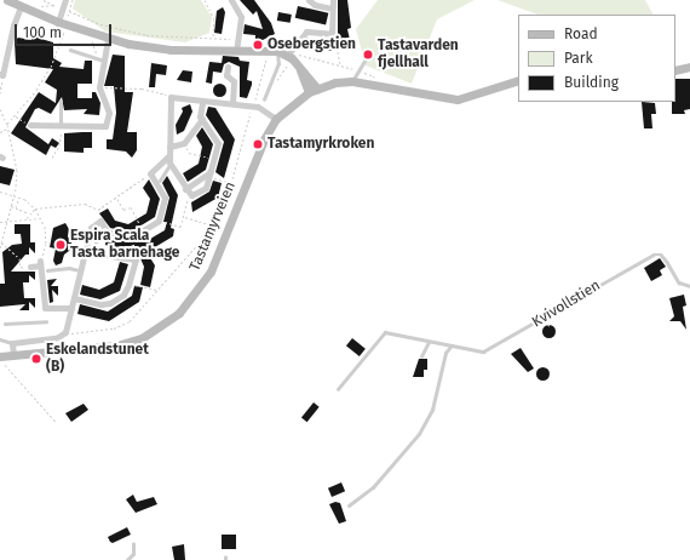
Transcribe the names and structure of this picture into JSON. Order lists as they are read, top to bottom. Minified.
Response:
{"streets":{"main road":["Tastamyrveien"],"lane":["Kvivollstien"]},"places":["Osebergstien","Tastavarden fjellhall","Tastamyrkroken","Espira Scala Tasta barnehage","Eskelandstunet (B)"],"legend":["Road","Park","Building"],"scale_bar":"100 m"}
